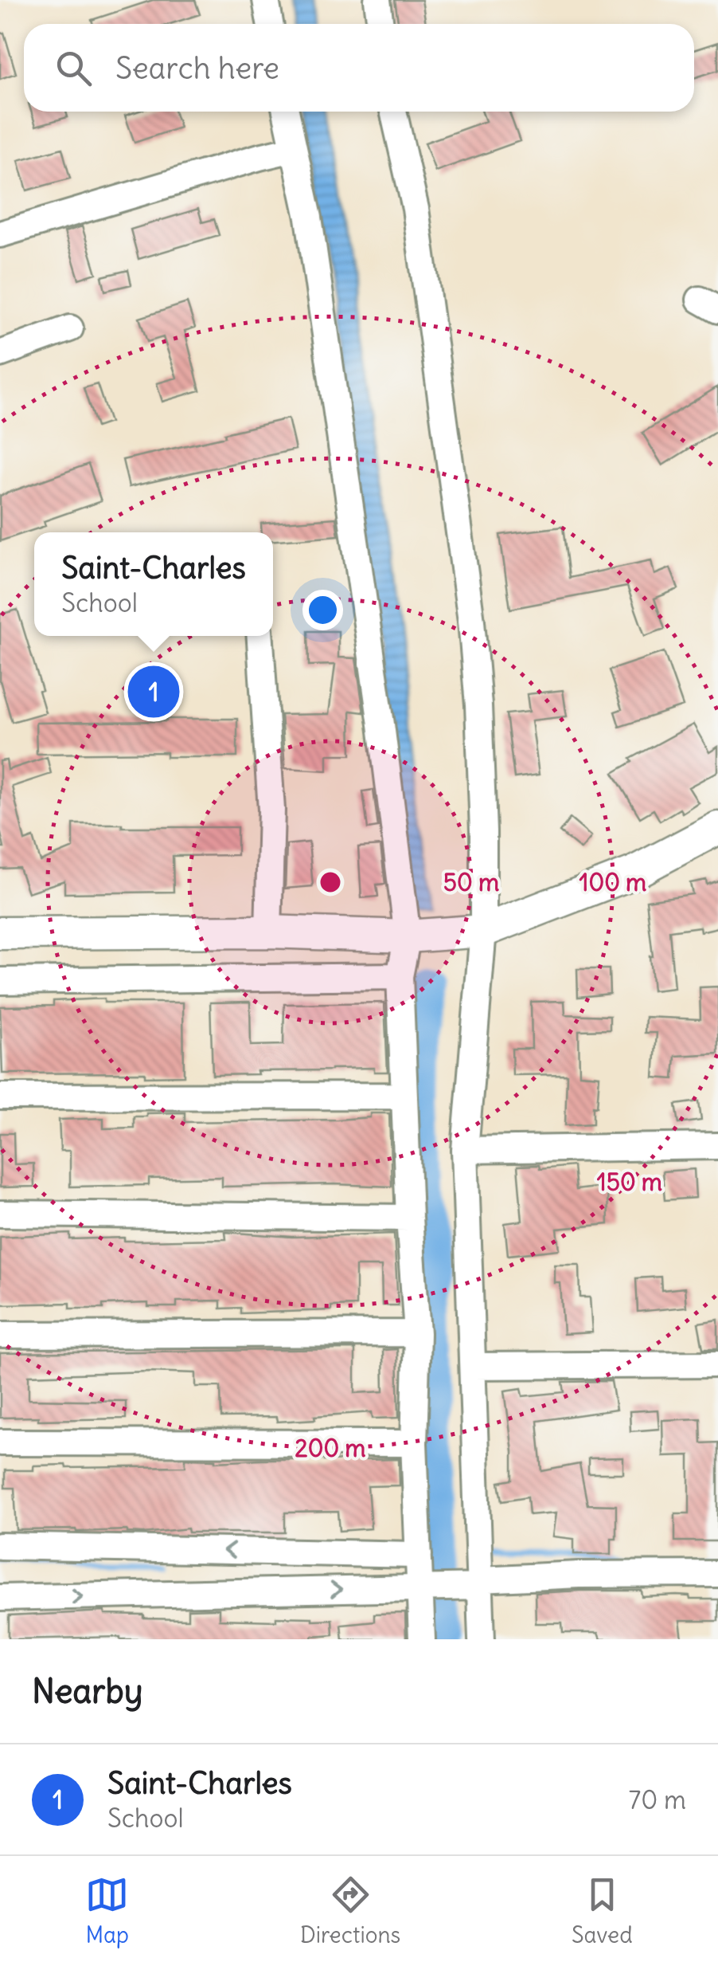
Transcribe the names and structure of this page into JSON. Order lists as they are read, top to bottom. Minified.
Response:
{"page":{"search":"Search here","popup":["Saint-Charles","School"],"pins":"1","heading":"Nearby","list":[{"mark":"1","name":"Saint-Charles","note":"School","value":"70 m"}],"nav":["Map","Directions","Saved"]},"rings":["50 m","100 m","150 m","200 m"]}
